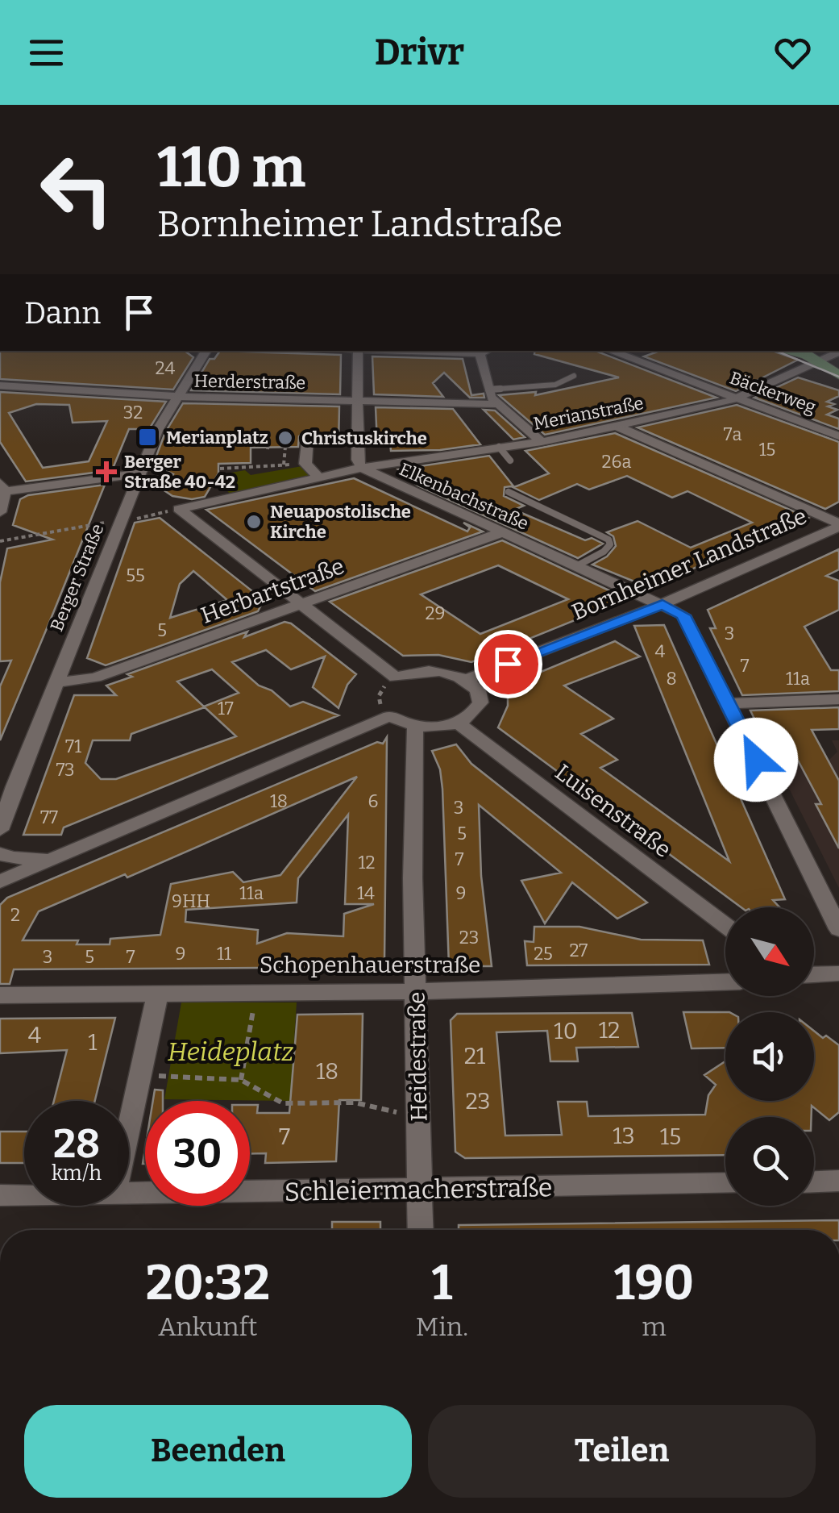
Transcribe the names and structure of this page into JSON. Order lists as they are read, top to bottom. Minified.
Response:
{"streets":{"street":["Herderstraße","Bäckerweg","Merianstraße","Elkenbachstraße","Bornheimer Landstraße","Berger Straße","Herbartstraße","Luisenstraße","Schopenhauerstraße","Heidestraße","Schleiermacherstraße"]},"crossings":[["Herderstraße","Berger Straße"],["Bäckerweg","Merianstraße"],["Merianstraße","Elkenbachstraße"],["Elkenbachstraße","Bornheimer Landstraße"],["Elkenbachstraße","Herbartstraße"],["Berger Straße","Herbartstraße"],["Schopenhauerstraße","Heidestraße"],["Heidestraße","Schleiermacherstraße"]],"parks":["Heideplatz"],"places":{"transit":["Merianplatz"],"other":["Christuskirche","Neuapostolische Kirche"],"health":["Berger Straße 40-42"]},"house_numbers":["24","32","7a","15","26a","55","29","5","3","4","7","8","11a","17","71","73","18","6","3","77","5","7","12","11a","14","9","9HH","2","23","27","9","11","25","3","5","7","12","10","4","1","21","18","23","13","7","15"],"north":"bottom right","page":{"header":"Drivr","turn":["110 m","Bornheimer Landstraße"],"then":"Dann","speed":"28 km/h","limit":"30","eta":["20:32","Ankunft","1","Min.","190","m"],"buttons":["Beenden","Teilen"]}}
